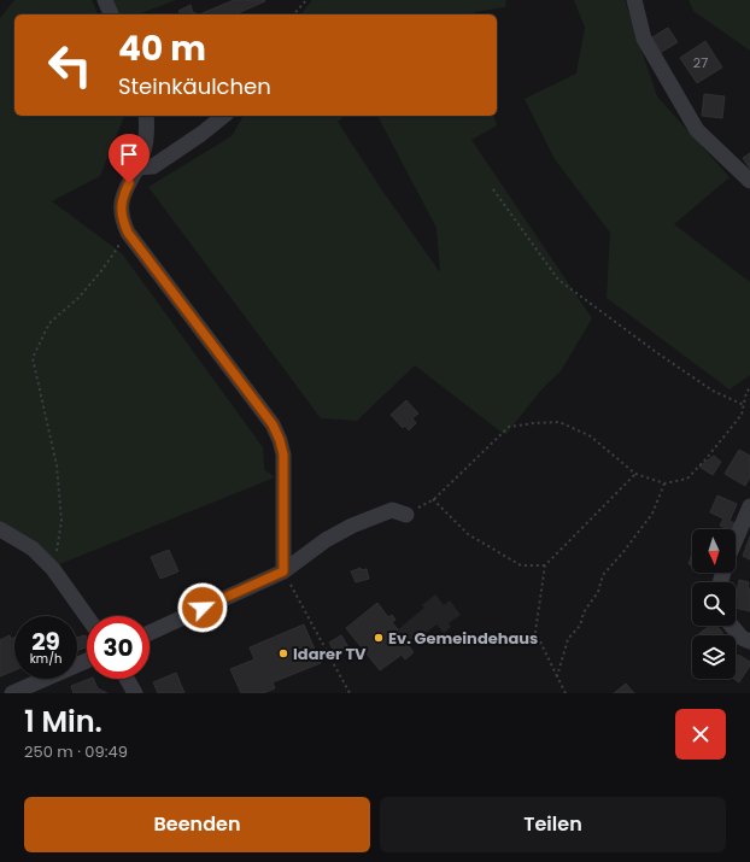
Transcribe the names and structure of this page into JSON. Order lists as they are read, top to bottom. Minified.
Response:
{"places":["Ev. Gemeindehaus","Idarer TV"],"house_numbers":["27"],"north":"bottom","page":{"turn":["40 m","Steinkäulchen"],"speed":"29 km/h","limit":"30","heading":["1 Min.","250 m · 09:49"],"buttons":["Beenden","Teilen"]}}
